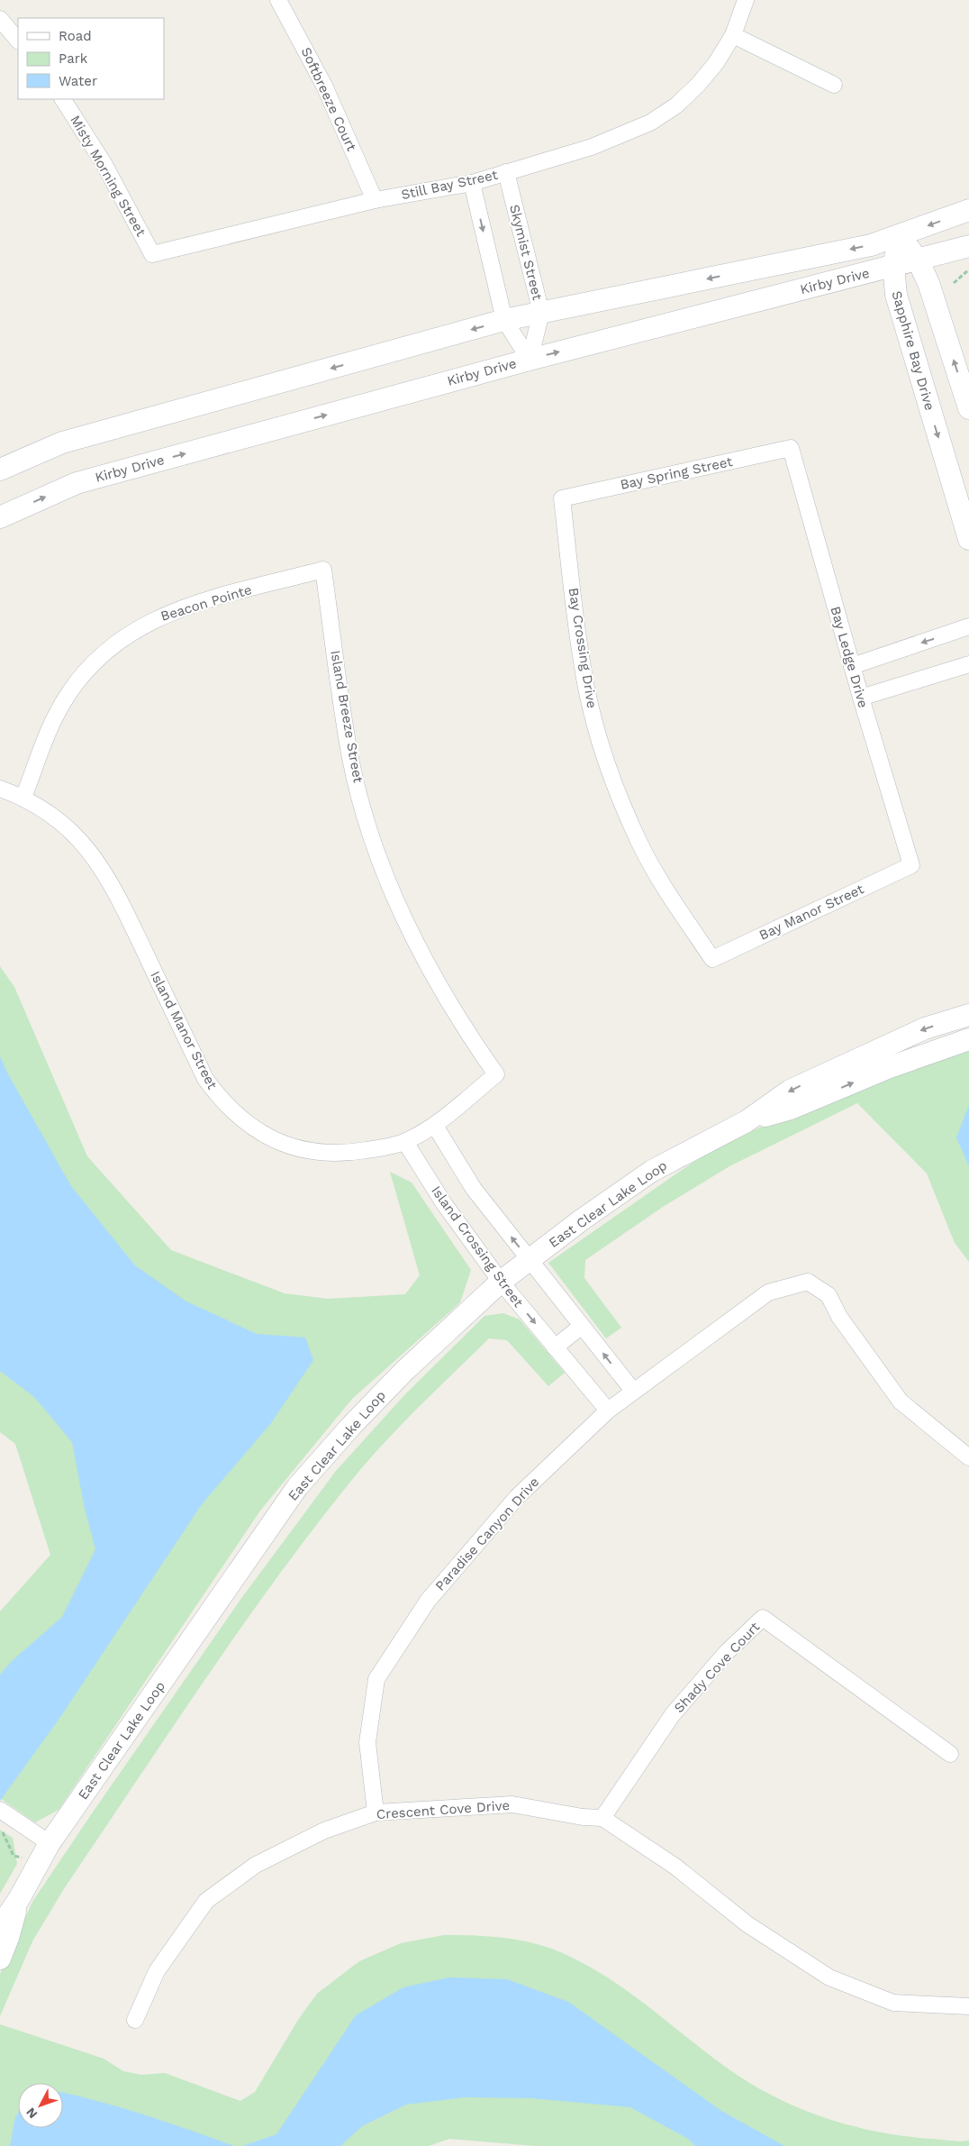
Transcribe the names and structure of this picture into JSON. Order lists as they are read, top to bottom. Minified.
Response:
{"streets":{"street":["Softbreeze Court","Misty Morning Street","Still Bay Street","Skymist Street","Kirby Drive","Sapphire Bay Drive","Bay Spring Street","Beacon Pointe","Bay Crossing Drive","Bay Ledge Drive","Island Breeze Street","Bay Manor Street","Island Manor Street","East Clear Lake Loop","Island Crossing Street","Paradise Canyon Drive","Shady Cove Court","Crescent Cove Drive"]},"crossings":[["Softbreeze Court","Still Bay Street"],["Misty Morning Street","Still Bay Street"],["Still Bay Street","Skymist Street"],["Skymist Street","Kirby Drive"],["Kirby Drive","Sapphire Bay Drive"],["Bay Spring Street","Bay Crossing Drive"],["Bay Spring Street","Bay Ledge Drive"],["Beacon Pointe","Island Breeze Street"],["Beacon Pointe","Island Manor Street"],["Bay Crossing Drive","Bay Manor Street"],["Bay Ledge Drive","Bay Manor Street"],["Island Breeze Street","Island Manor Street"],["Island Manor Street","Island Crossing Street"],["East Clear Lake Loop","Island Crossing Street"],["Island Crossing Street","Paradise Canyon Drive"],["Paradise Canyon Drive","Crescent Cove Drive"],["Shady Cove Court","Crescent Cove Drive"]],"legend":["Road","Park","Water"],"north":"bottom left"}
